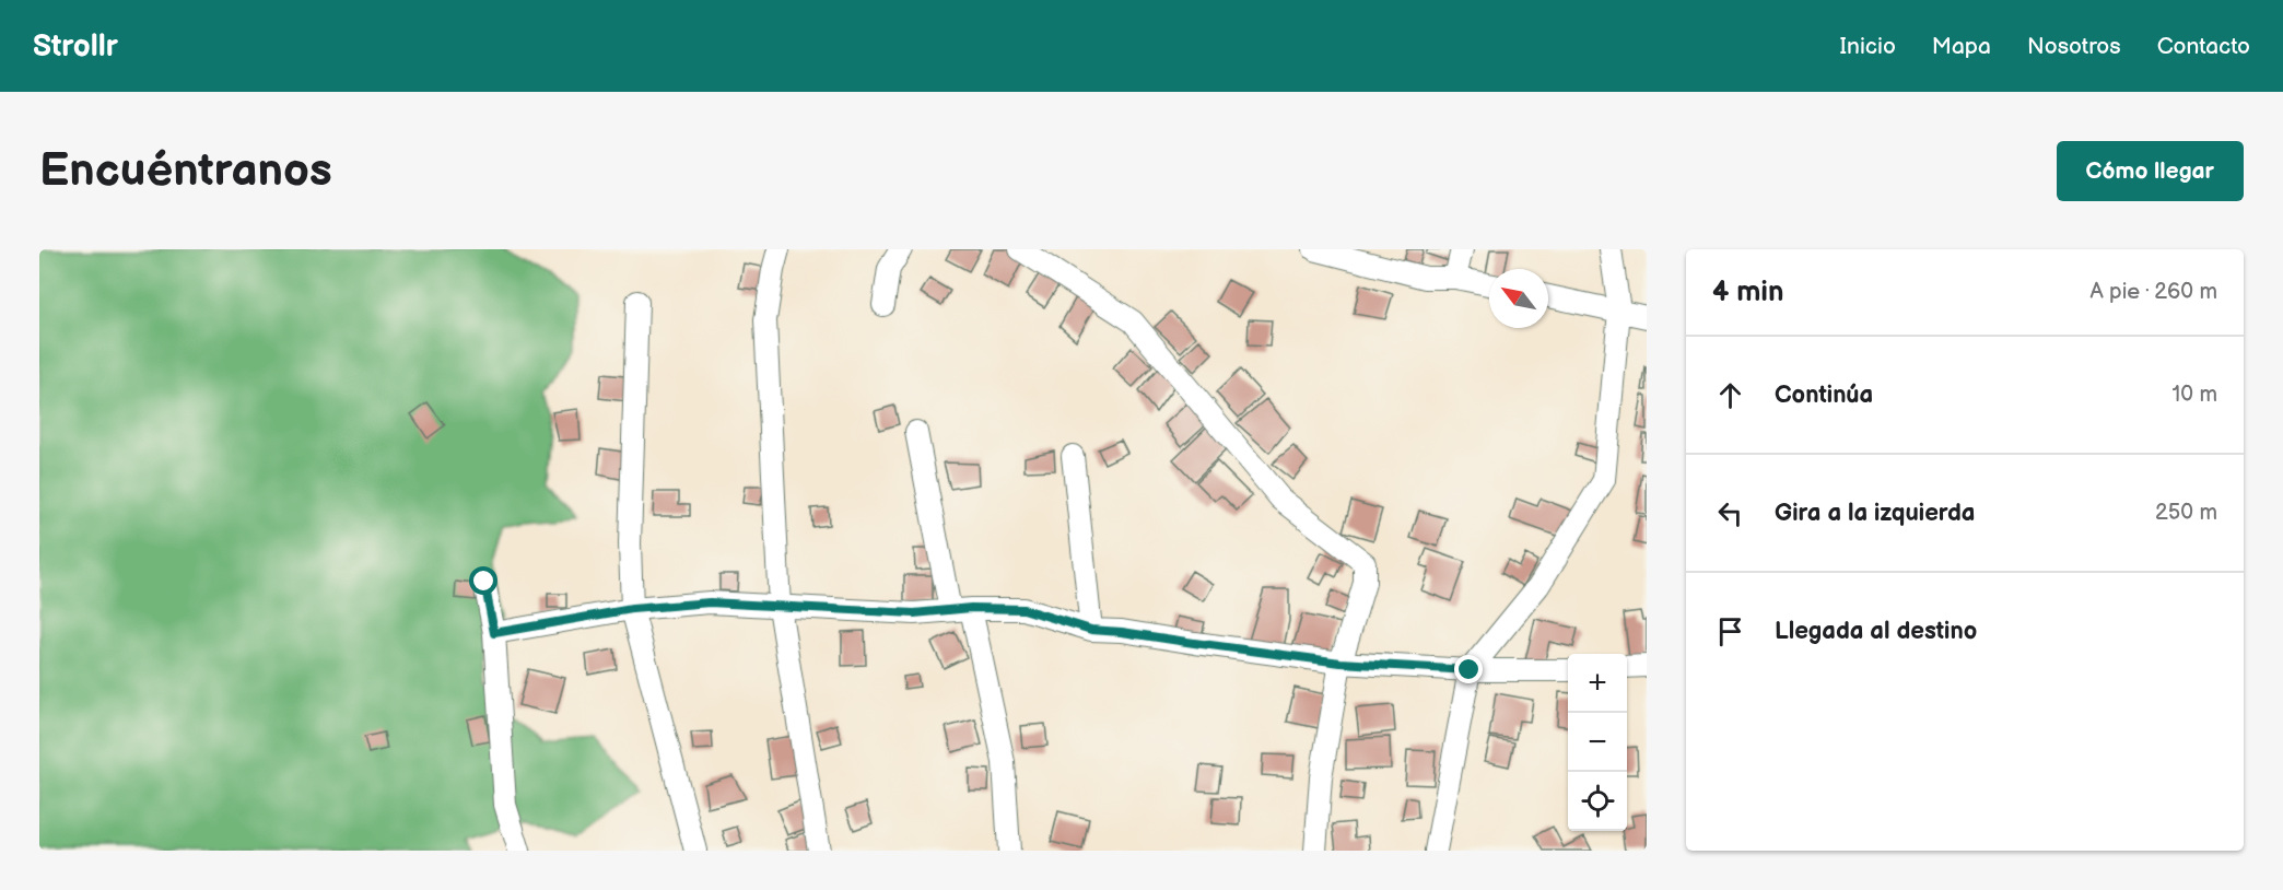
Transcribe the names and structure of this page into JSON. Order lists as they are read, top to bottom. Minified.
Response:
{"north":"top left","page":{"header":"Strollr","nav":["Inicio","Mapa","Nosotros","Contacto"],"buttons":"Cómo llegar","title":"Encuéntranos","heading":["4 min","A pie · 260 m"],"list":[["Continúa","10 m"],["Gira a la izquierda","250 m"],"Llegada al destino"],"map_buttons":["+","−"]}}
